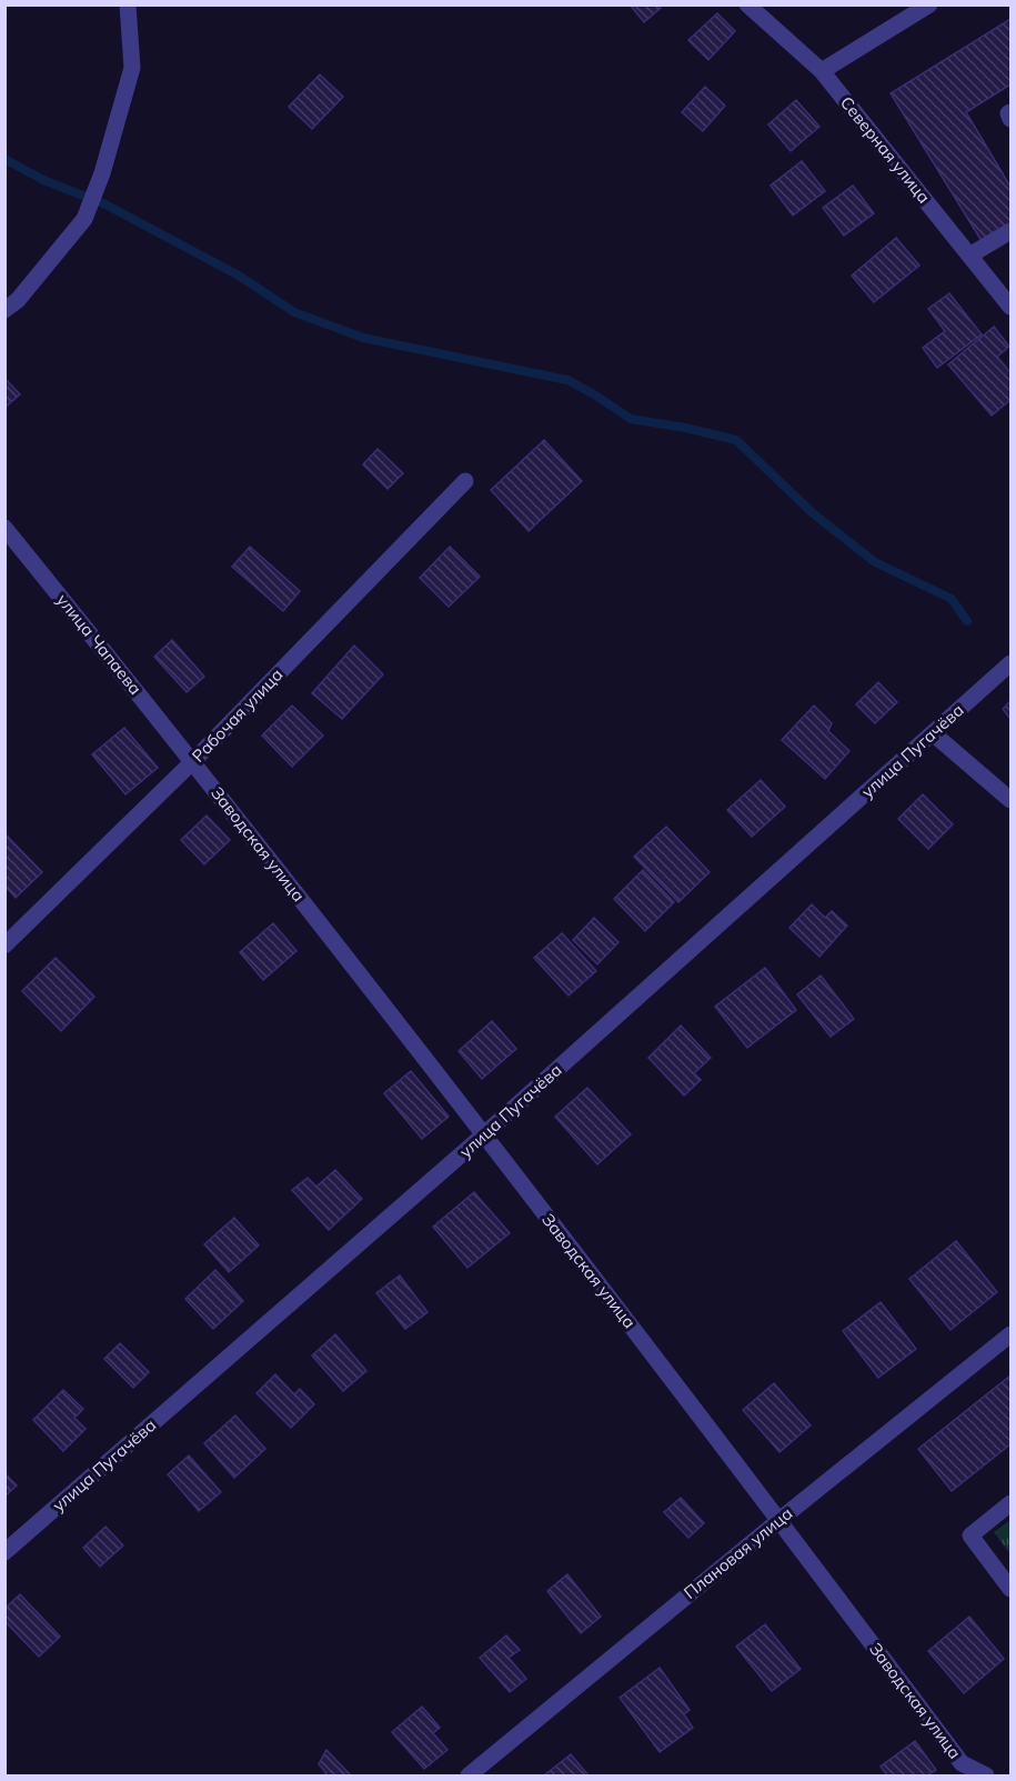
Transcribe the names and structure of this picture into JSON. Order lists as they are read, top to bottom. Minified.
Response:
{"streets":{"street":["Северная улица","улица Чапаева","Рабочая улица","улица Пугачёва","Заводская улица","Плановая улица"]},"crossings":[["улица Чапаева","Рабочая улица"],["улица Чапаева","Заводская улица"],["Рабочая улица","Заводская улица"],["улица Пугачёва","Заводская улица"],["Заводская улица","Плановая улица"]]}
